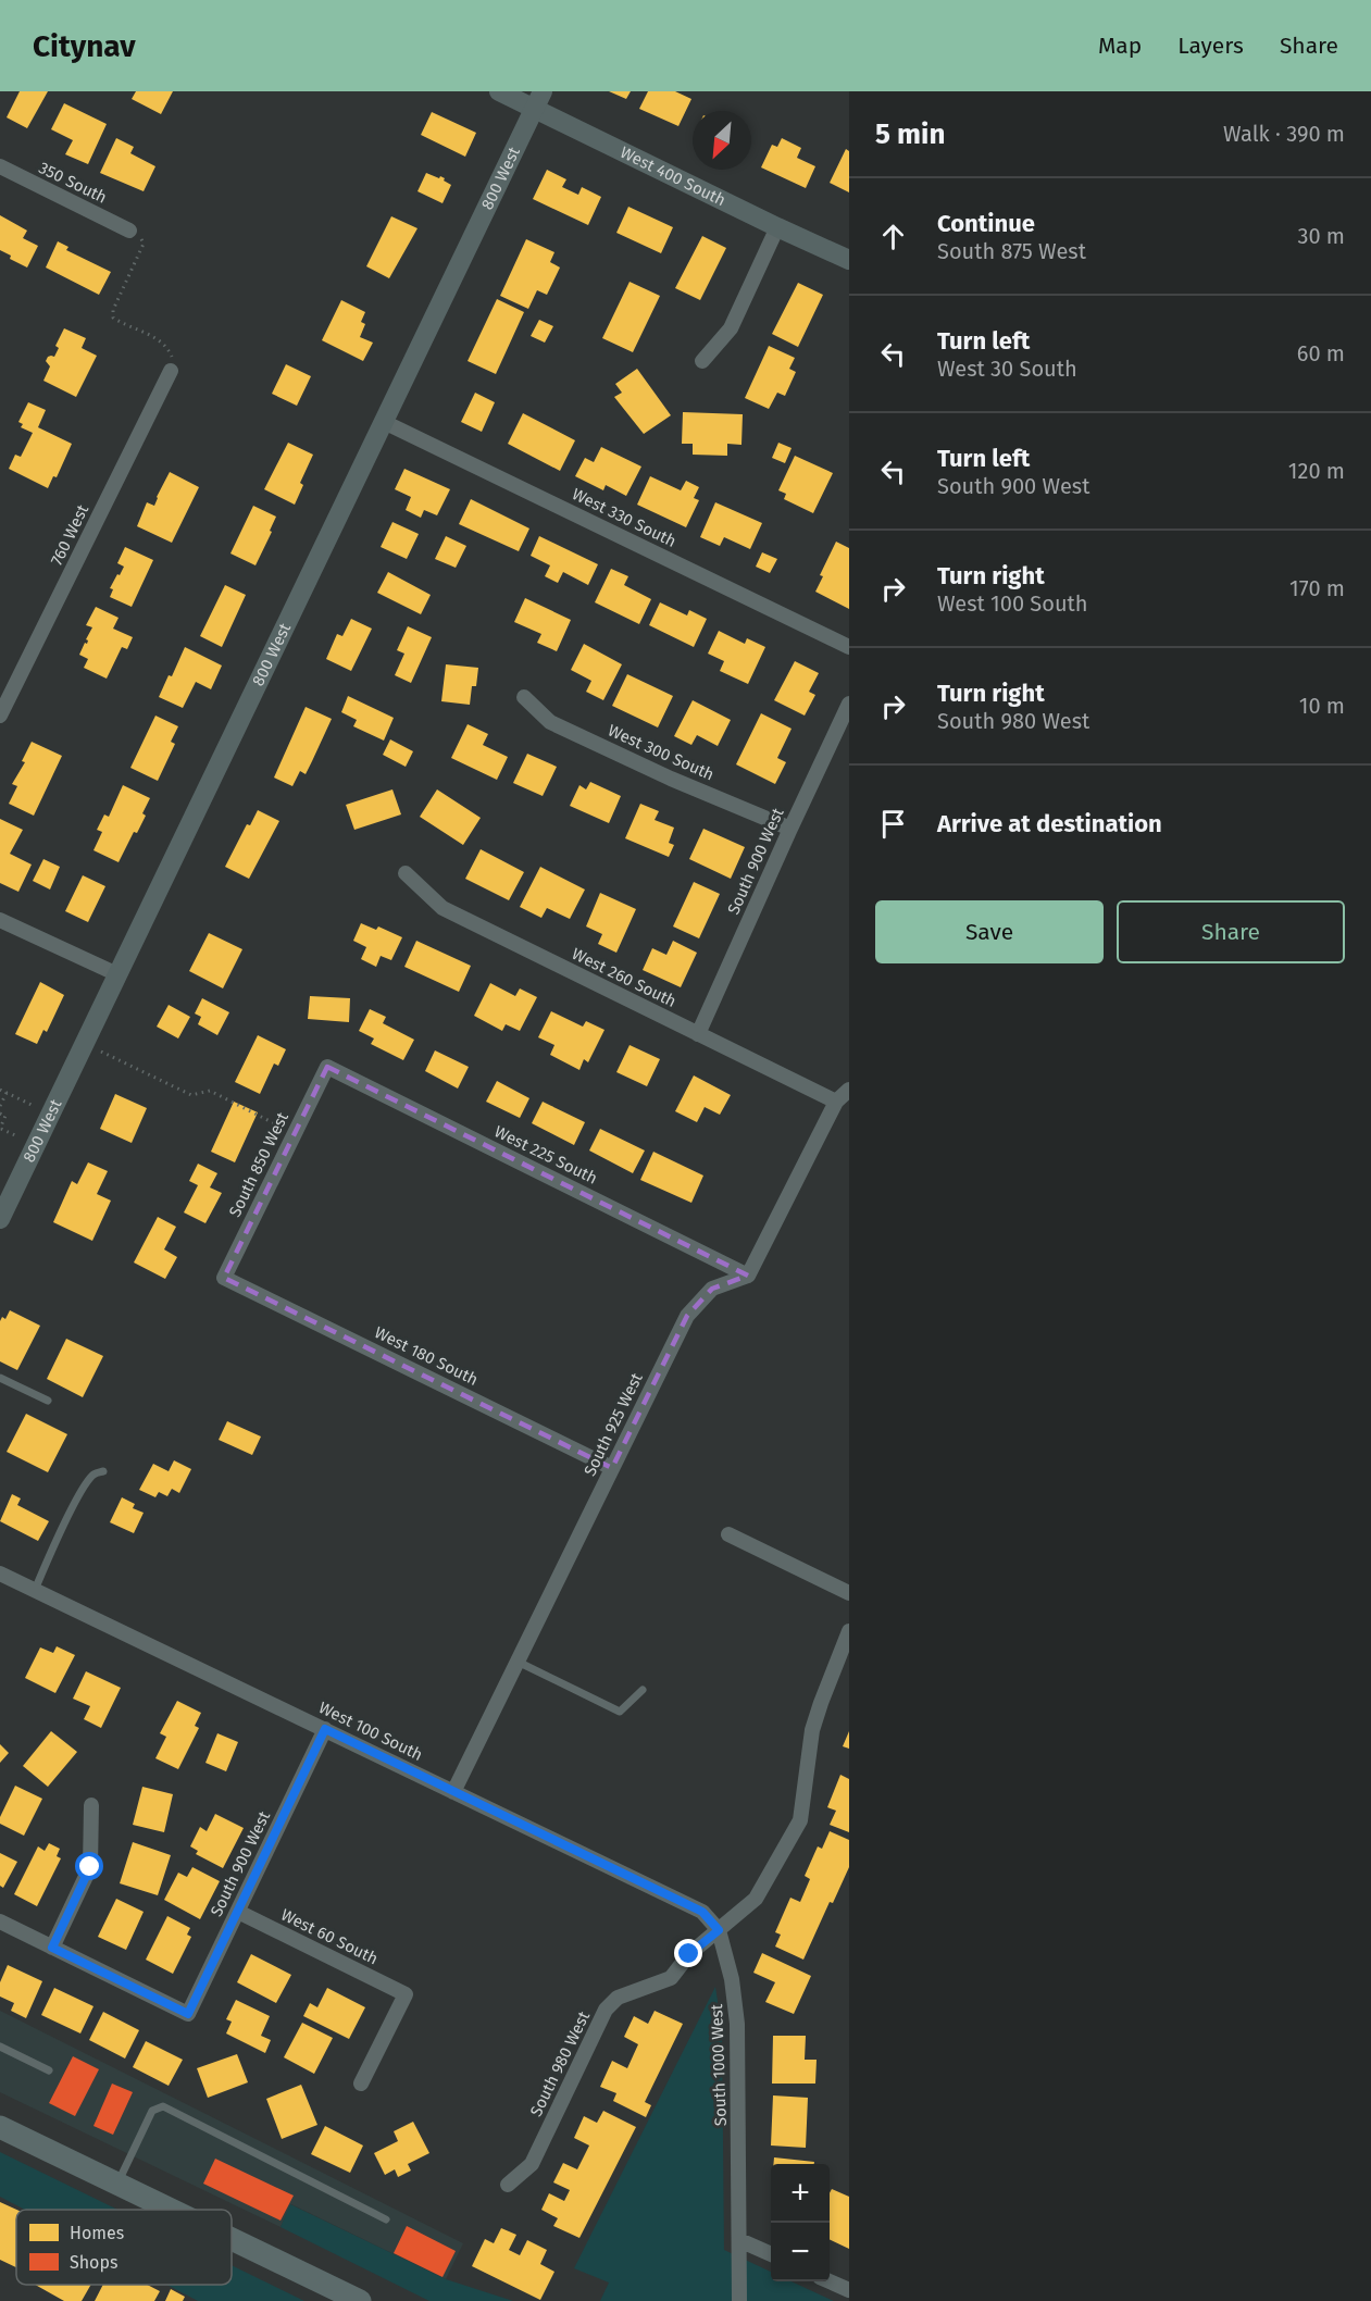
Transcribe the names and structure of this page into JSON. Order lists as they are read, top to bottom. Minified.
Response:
{"streets":{"street":["West 400 South","800 West","350 South","West 330 South","760 West","West 300 South","South 900 West","West 260 South","West 225 South","South 850 West","West 180 South","South 925 West","West 100 South","West 60 South","South 980 West","South 1000 West"]},"crossings":[["West 400 South","800 West"],["800 West","West 330 South"],["West 300 South","South 900 West"],["South 900 West","West 260 South"],["South 900 West","West 100 South"],["South 900 West","West 60 South"],["West 225 South","South 850 West"],["West 225 South","South 925 West"],["South 850 West","West 180 South"],["West 180 South","South 925 West"],["South 925 West","West 100 South"],["West 100 South","South 980 West"],["West 100 South","South 1000 West"],["South 980 West","South 1000 West"]],"legend":["Homes","Shops"],"north":"bottom left","page":{"header":"Citynav","nav":["Map","Layers","Share"],"heading":["5 min","Walk · 390 m"],"list":[["Continue","South 875 West","30 m"],["Turn left","West 30 South","60 m"],["Turn left","South 900 West","120 m"],["Turn right","West 100 South","170 m"],["Turn right","South 980 West","10 m"],"Arrive at destination"],"buttons":["Save","Share"],"map_buttons":["+","−"]}}
